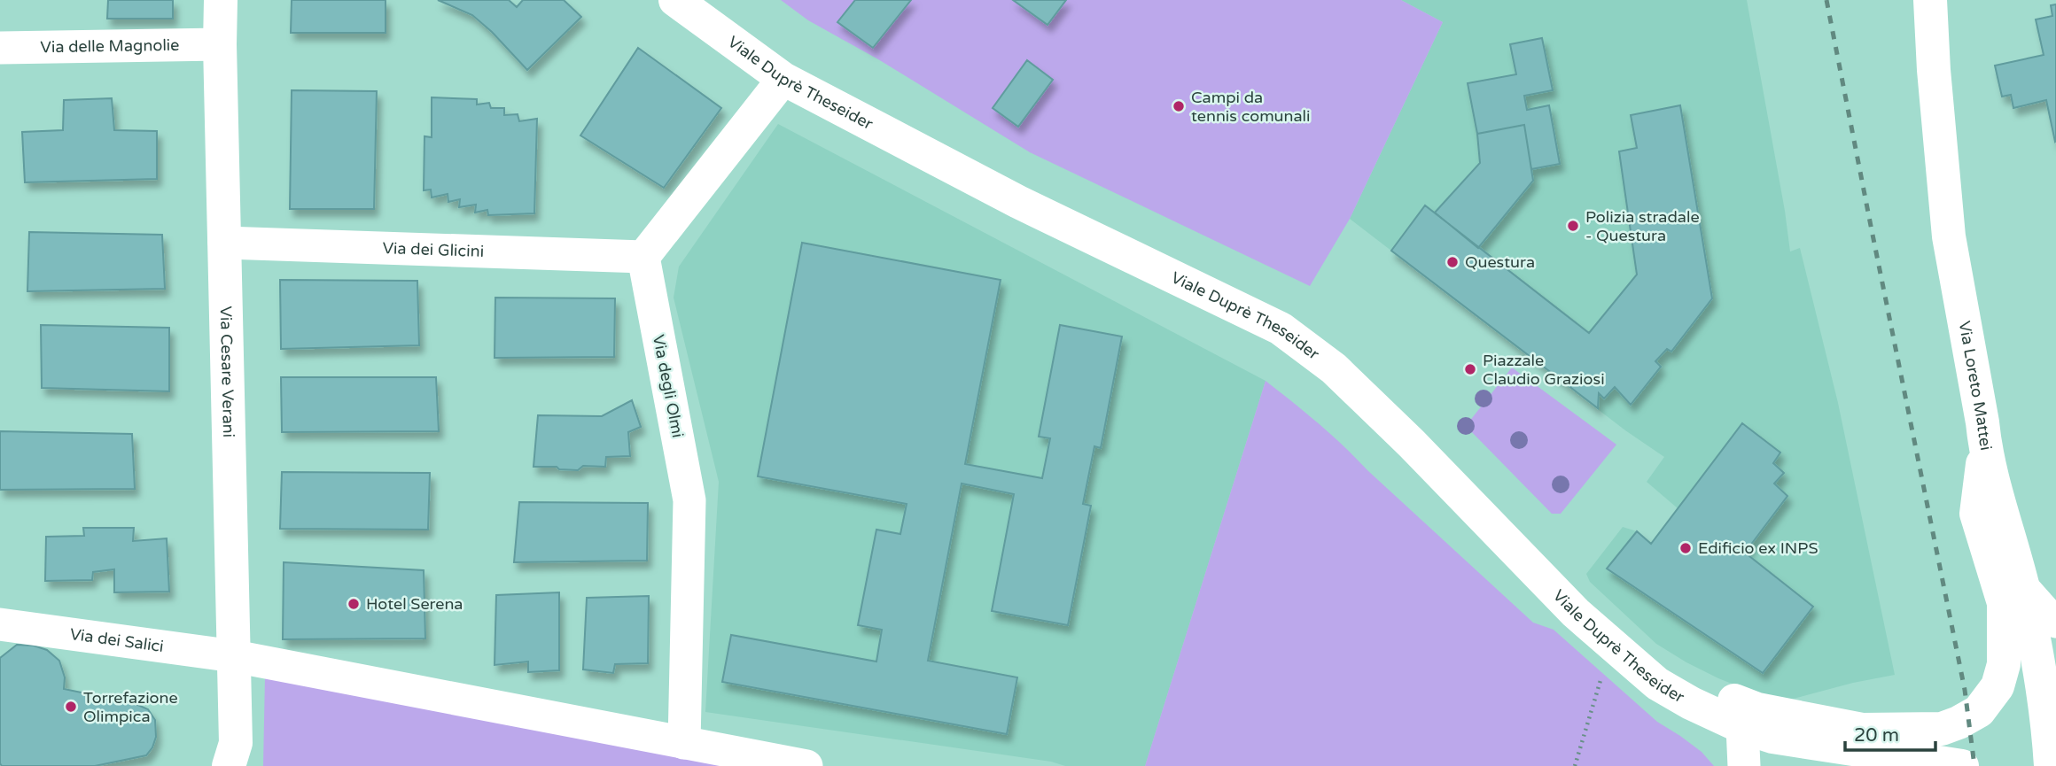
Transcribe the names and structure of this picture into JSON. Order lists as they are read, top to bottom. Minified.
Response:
{"streets":{"street":["Via delle Magnolie","Viale Duprè Theseider","Via dei Glicini","Via Cesare Verani","Via Loreto Mattei","Via degli Olmi","Via dei Salici"]},"crossings":[["Via delle Magnolie","Via Cesare Verani"],["Via dei Glicini","Via Cesare Verani"],["Via dei Glicini","Via degli Olmi"],["Via Cesare Verani","Via dei Salici"],["Via degli Olmi","Via dei Salici"]],"places":["Campi da tennis comunali","Polizia stradale - Questura","Questura","Piazzale Claudio Graziosi","Edificio ex INPS","Hotel Serena","Torrefazione Olimpica"],"scale_bar":"20 m"}
